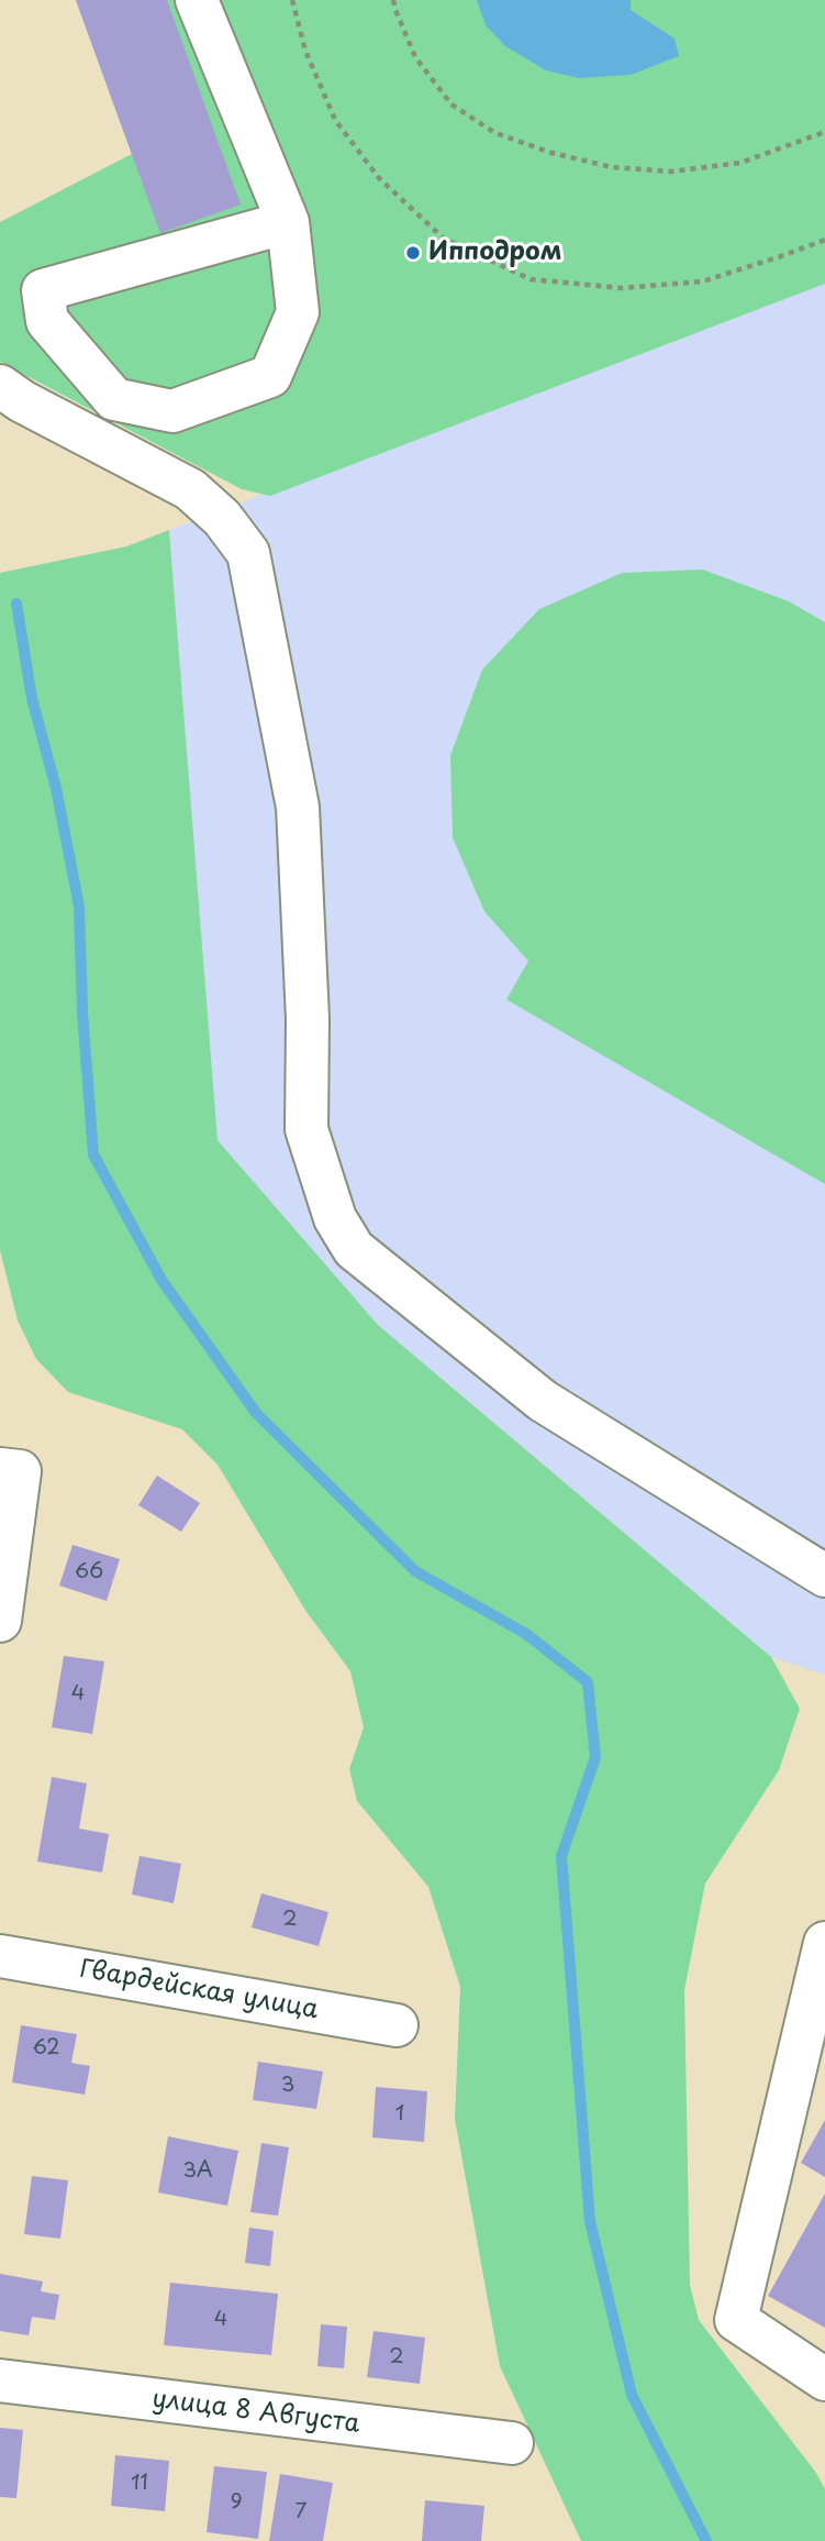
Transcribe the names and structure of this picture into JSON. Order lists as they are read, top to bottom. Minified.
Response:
{"streets":{"street":["Гвардейская улица","улица 8 Августа"]},"places":["Ипподром"],"house_numbers":["66","4","2","62","3","1","3А","4","2","11","9","7"]}
